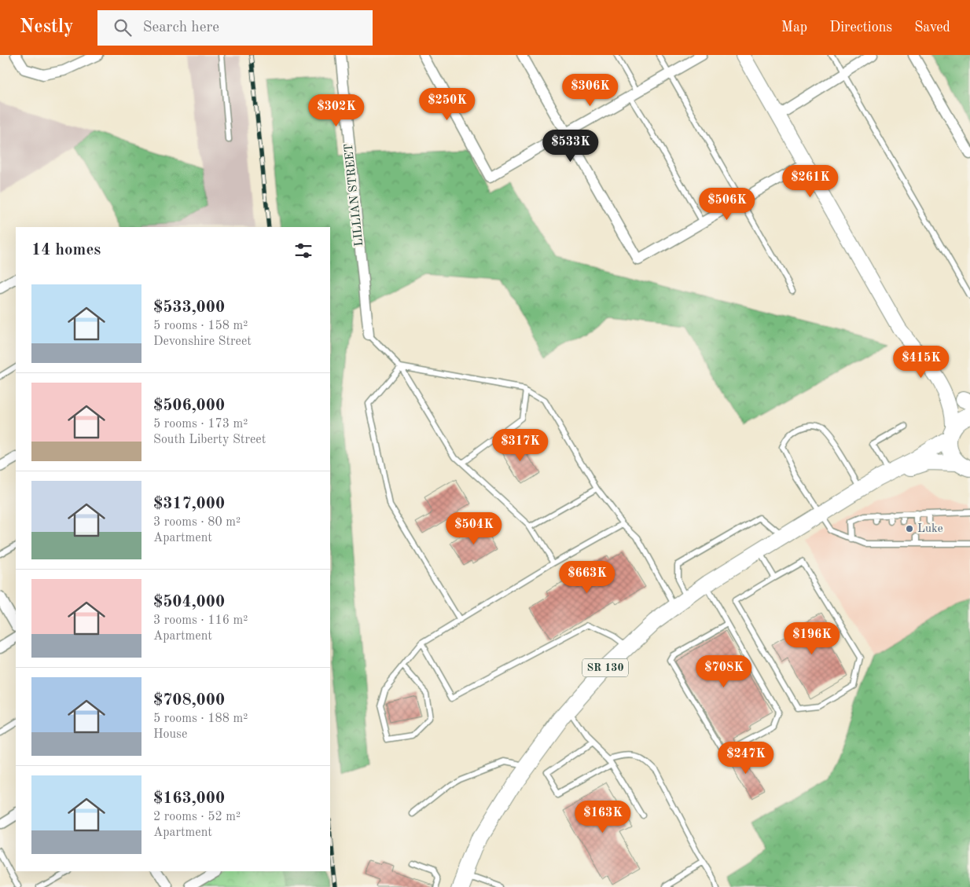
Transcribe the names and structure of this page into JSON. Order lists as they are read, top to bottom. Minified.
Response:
{"streets":{"main road":["SR 130"],"street":["LILLIAN STREET"]},"places":["Luke"],"page":{"header":"Nestly","search":"Search here","nav":["Map","Directions","Saved"],"price":["$306K","$250K","$302K","$533K","$261K","$506K","$415K","$317K","$504K","$663K","$196K","$708K","$247K","$163K"],"heading":"14 homes","list":[{"name":"$533,000","note":"5 rooms · 158 m² · Devonshire Street"},{"name":"$506,000","note":"5 rooms · 173 m² · South Liberty Street"},{"name":"$317,000","note":"3 rooms · 80 m² · Apartment"},{"name":"$504,000","note":"3 rooms · 116 m² · Apartment"},{"name":"$708,000","note":"5 rooms · 188 m² · House"},{"name":"$163,000","note":"2 rooms · 52 m² · Apartment"}]}}
